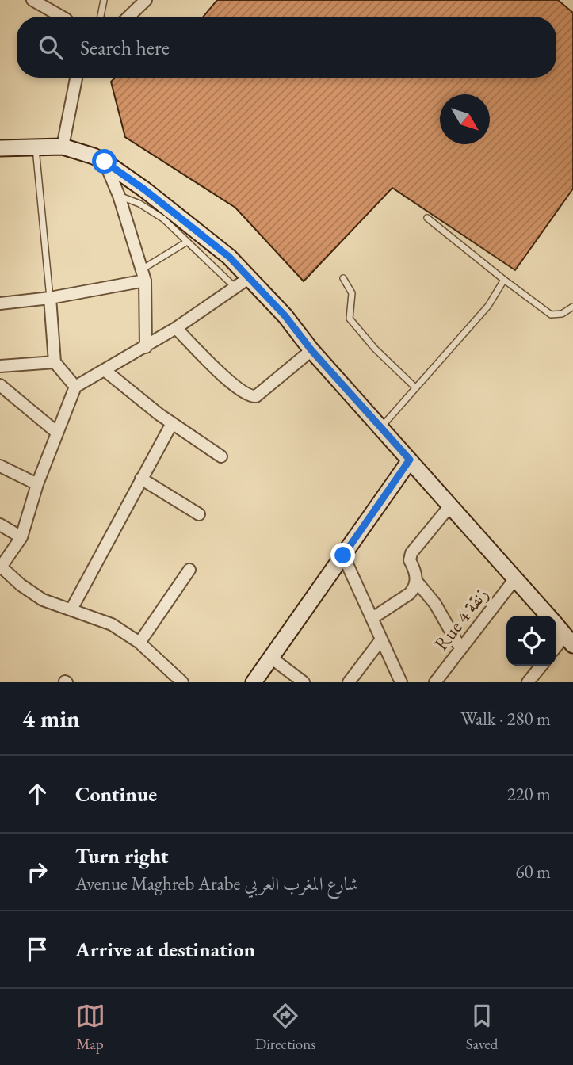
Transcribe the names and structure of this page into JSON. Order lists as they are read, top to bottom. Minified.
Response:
{"streets":{"street":["Rue 4 زنقة"]},"north":"bottom right","page":{"search":"Search here","heading":["4 min","Walk · 280 m"],"list":[["Continue","220 m"],["Turn right","Avenue Maghreb Arabe شارع المغرب العربي","60 m"],"Arrive at destination"],"nav":["Map","Directions","Saved"]}}
